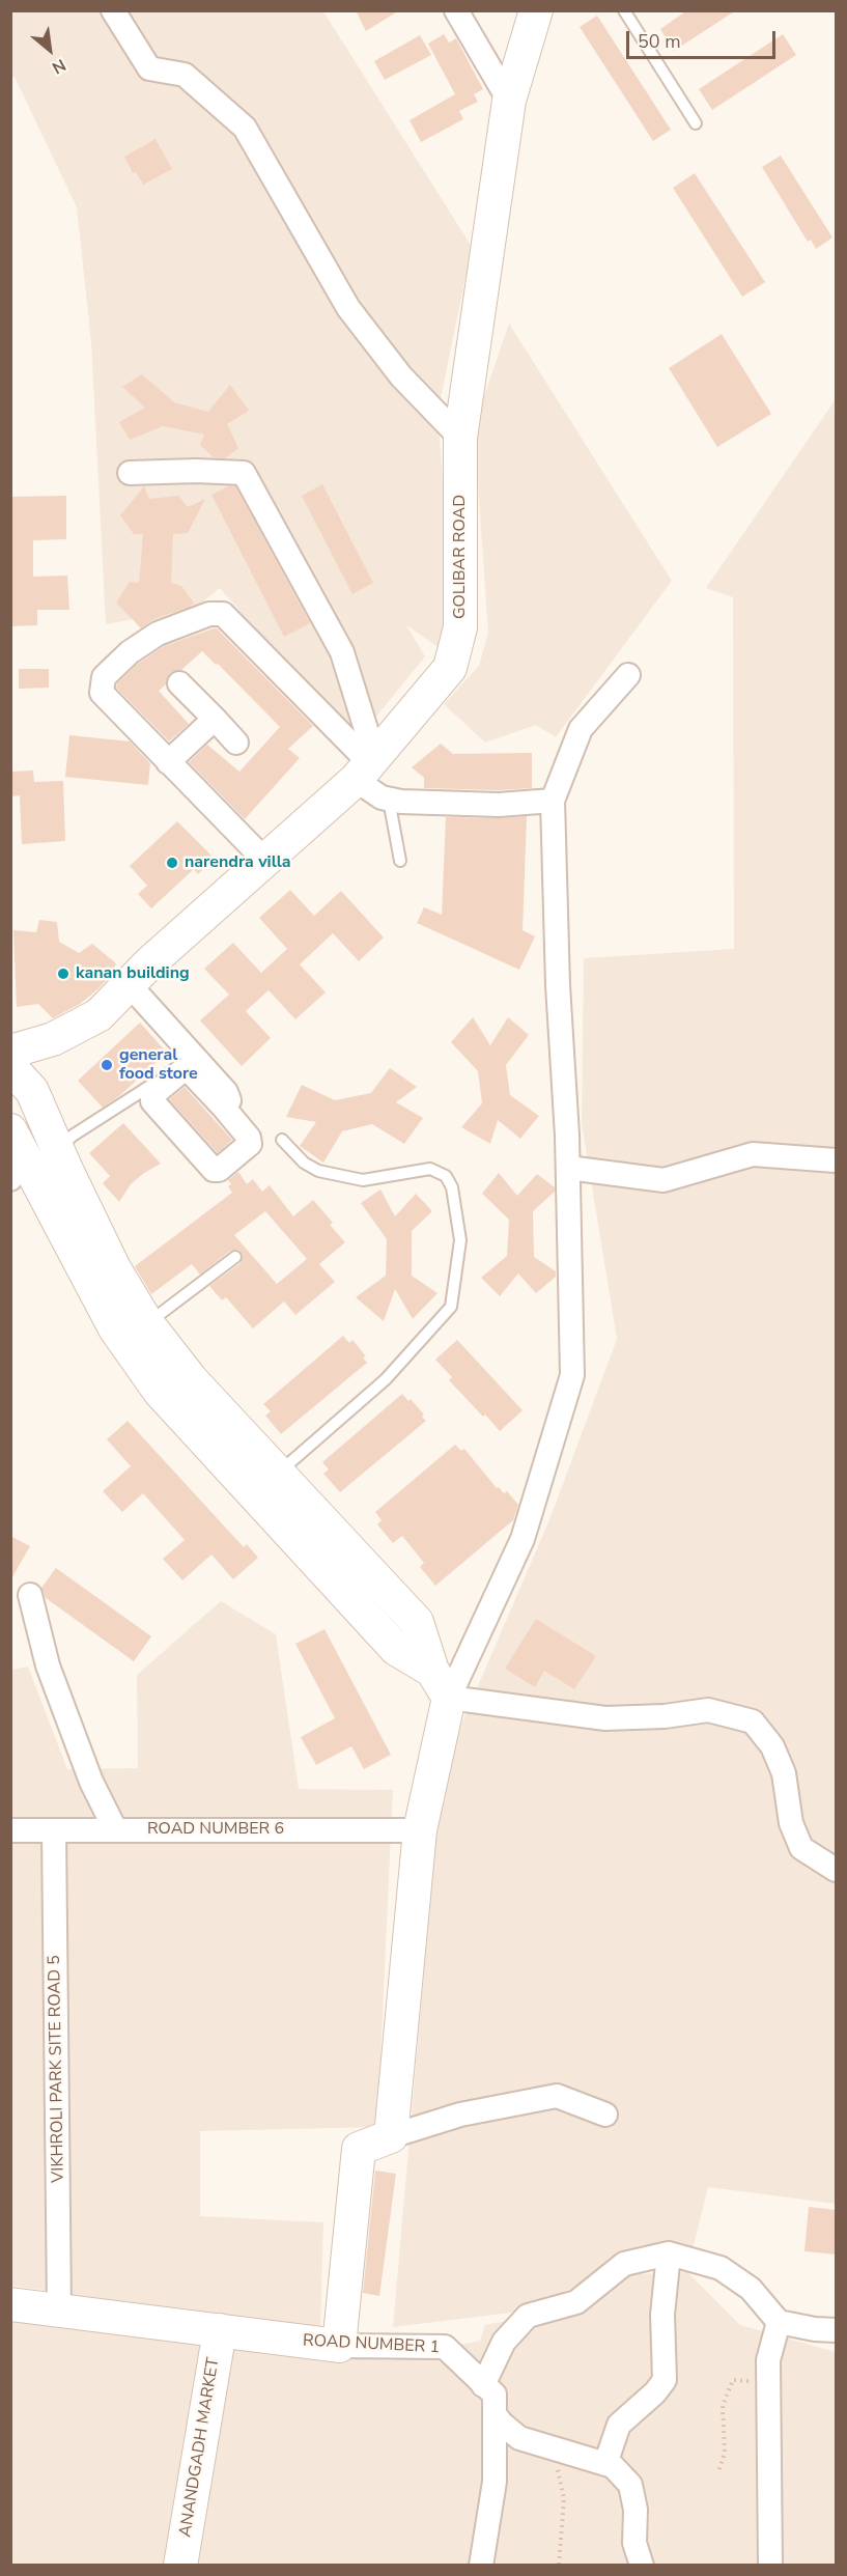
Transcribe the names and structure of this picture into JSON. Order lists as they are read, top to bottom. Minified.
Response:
{"streets":{"street":["GOLIBAR ROAD","ROAD NUMBER 6","VIKHROLI PARK SITE ROAD 5","ROAD NUMBER 1","ANANDGADH MARKET"]},"crossings":[["ROAD NUMBER 6","VIKHROLI PARK SITE ROAD 5"],["VIKHROLI PARK SITE ROAD 5","ROAD NUMBER 1"],["ROAD NUMBER 1","ANANDGADH MARKET"]],"places":["narendra villa","kanan building","general food store"],"scale_bar":"50 m","north":"bottom right"}
